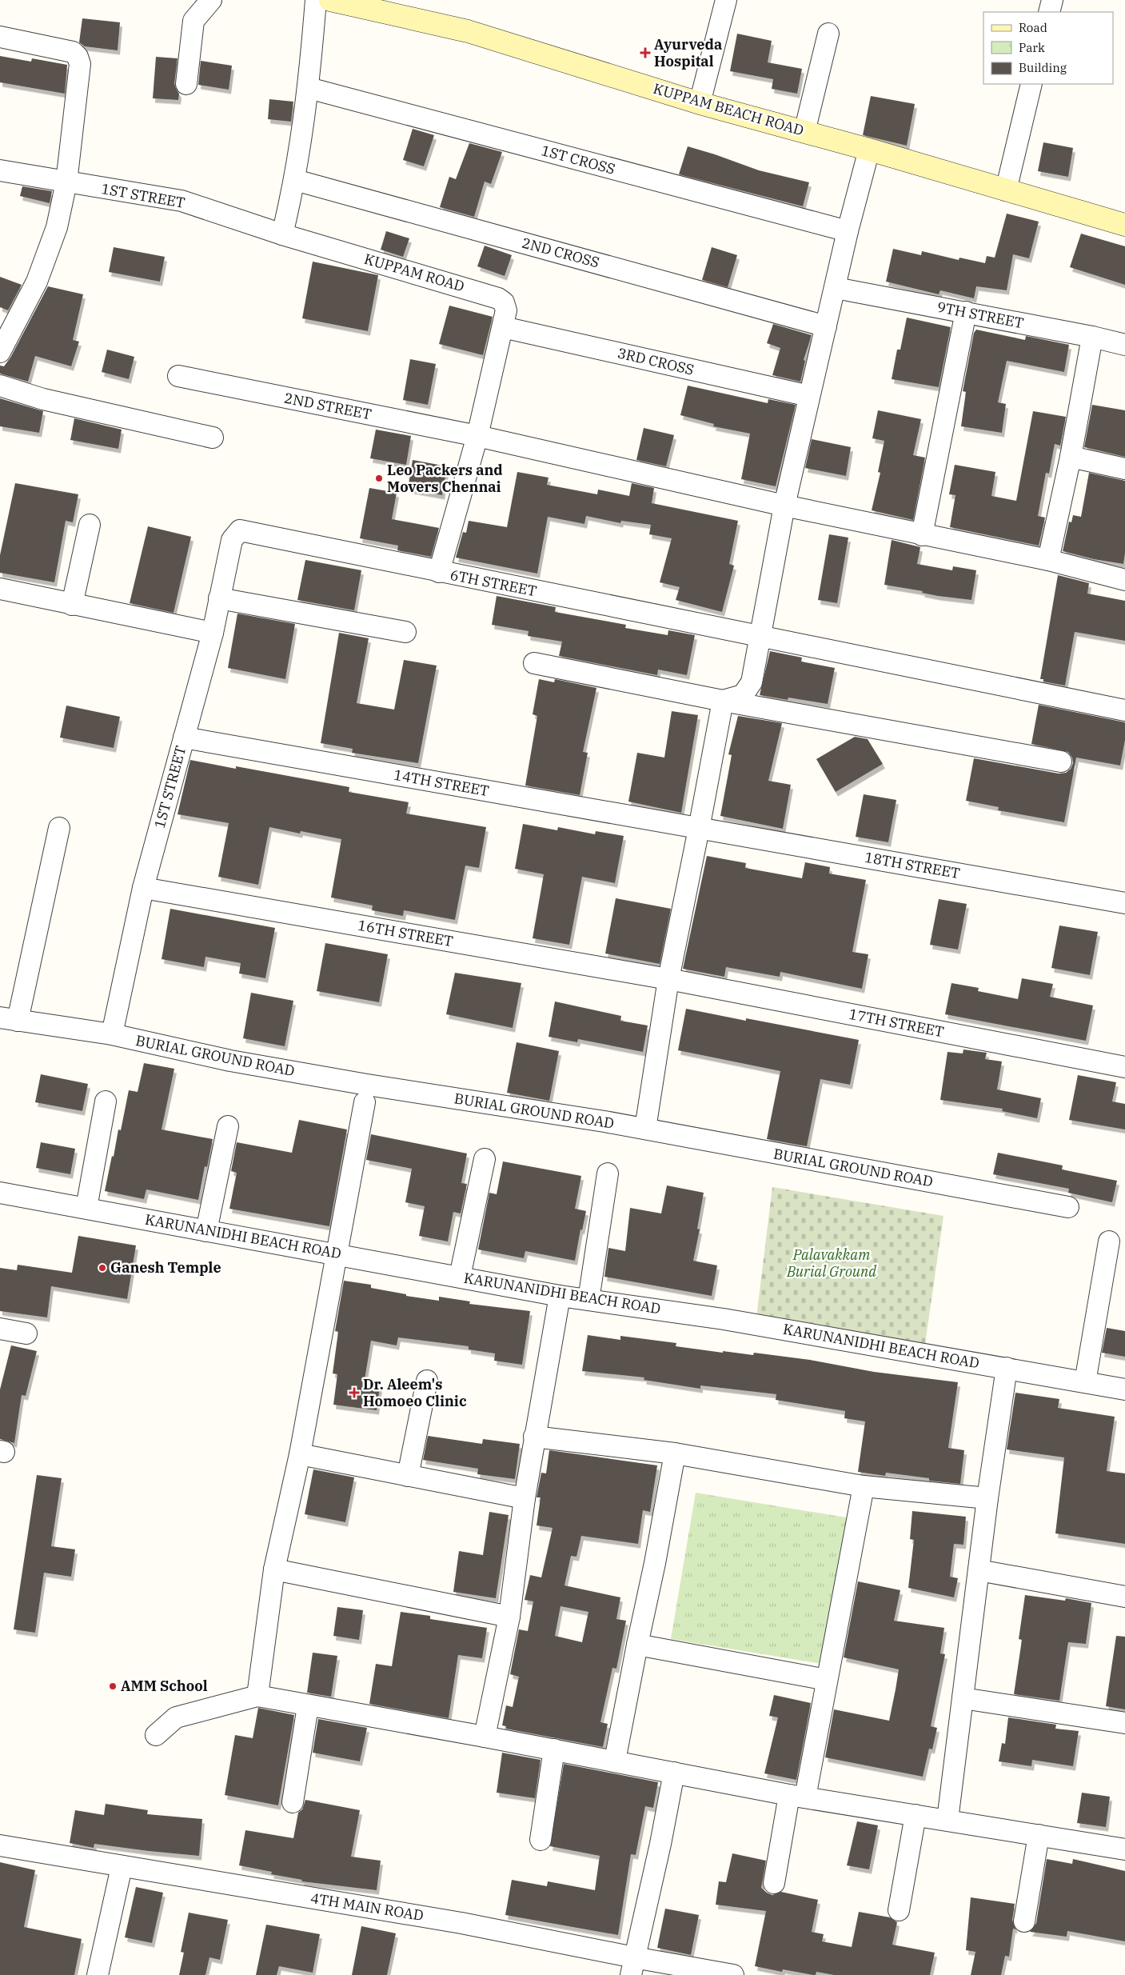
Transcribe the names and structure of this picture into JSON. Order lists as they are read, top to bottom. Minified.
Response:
{"streets":{"street":["KUPPAM BEACH ROAD","1ST CROSS","1ST STREET","2ND CROSS","KUPPAM ROAD","9TH STREET","3RD CROSS","2ND STREET","6TH STREET","14TH STREET","18TH STREET","16TH STREET","17TH STREET","BURIAL GROUND ROAD","KARUNANIDHI BEACH ROAD","4TH MAIN ROAD"]},"crossings":[["1ST STREET","KUPPAM ROAD"],["1ST STREET","6TH STREET"],["1ST STREET","14TH STREET"],["1ST STREET","16TH STREET"],["1ST STREET","BURIAL GROUND ROAD"],["KUPPAM ROAD","3RD CROSS"],["KUPPAM ROAD","2ND STREET"],["KUPPAM ROAD","6TH STREET"],["14TH STREET","18TH STREET"],["16TH STREET","17TH STREET"]],"parks":["Palavakkam Burial Ground"],"places":{"health":["Ayurveda Hospital","Dr. Aleem's Homoeo Clinic"],"other":["Leo Packers and Movers Chennai","Ganesh Temple","AMM School"]},"legend":["Road","Park","Building"]}
